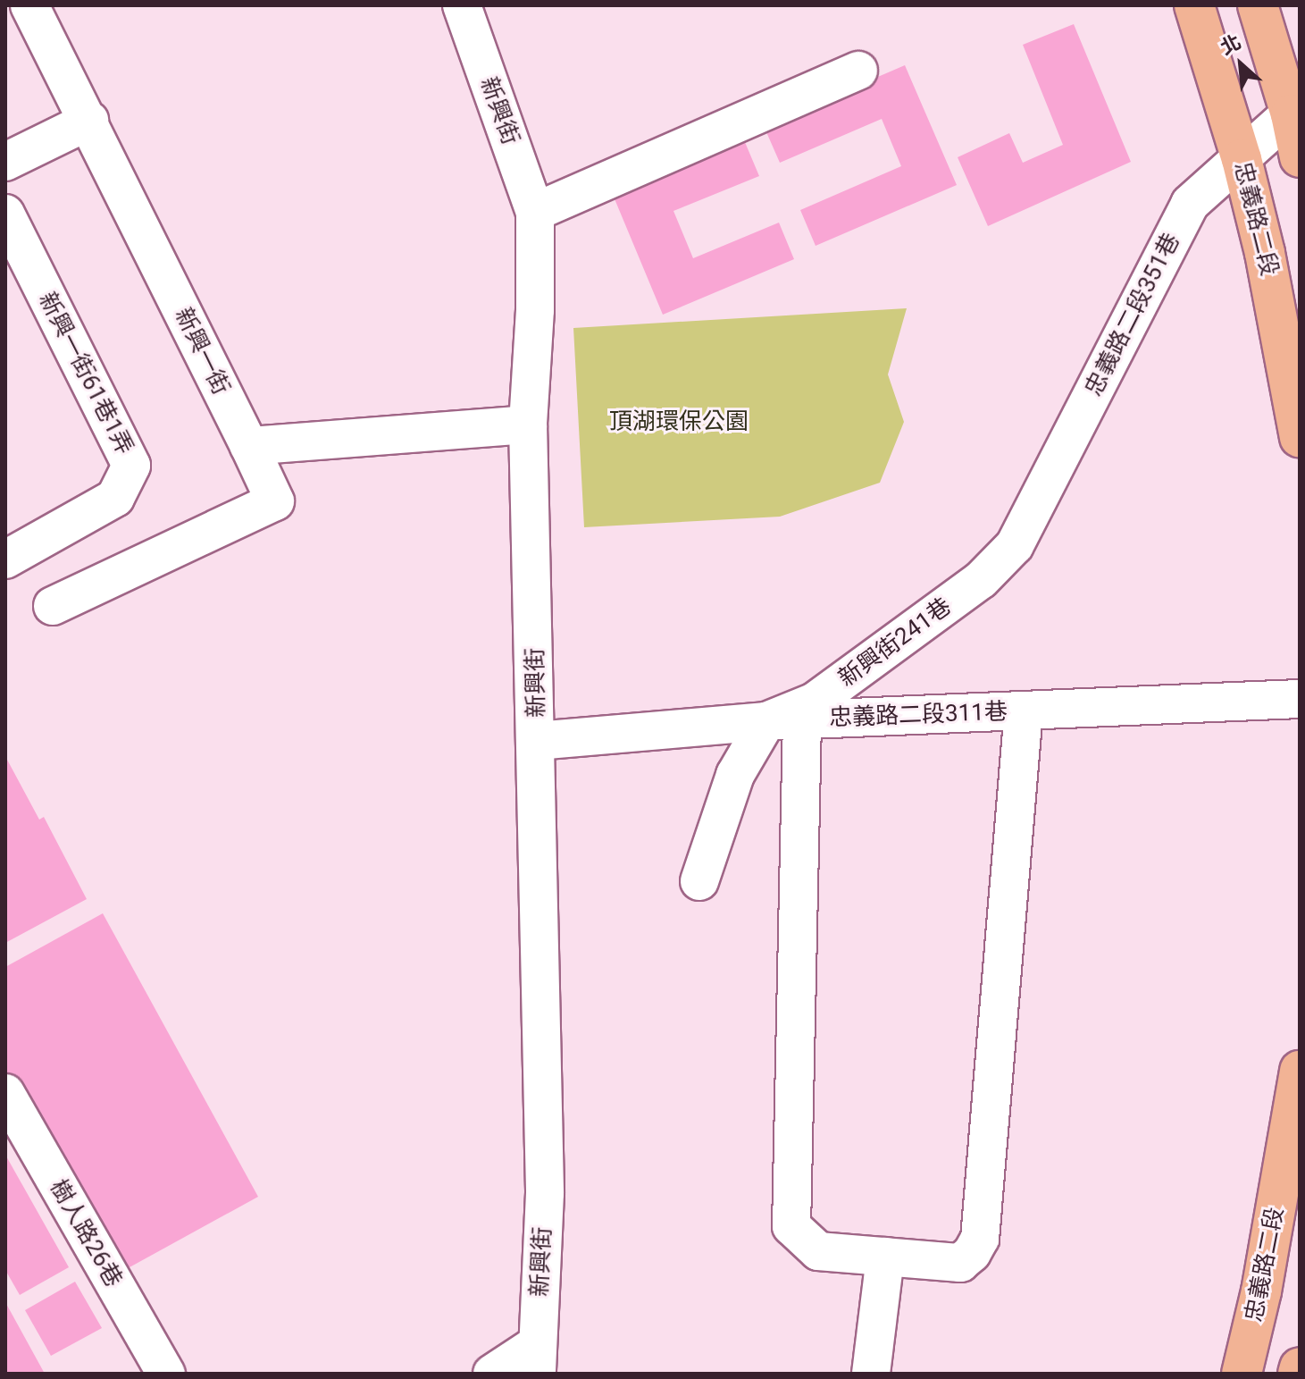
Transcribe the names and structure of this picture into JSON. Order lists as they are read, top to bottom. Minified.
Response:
{"streets":{"main road":["忠義路二段"],"street":["新興街","忠義路二段351巷","新興一街","新興一街61巷1弄","新興街241巷","忠義路二段311巷","樹人路26巷"]},"crossings":[["新興街","忠義路二段311巷"],["忠義路二段","忠義路二段351巷"],["忠義路二段351巷","新興街241巷"],["新興街241巷","忠義路二段311巷"]],"parks":["頂湖環保公園"],"north":"top left"}
